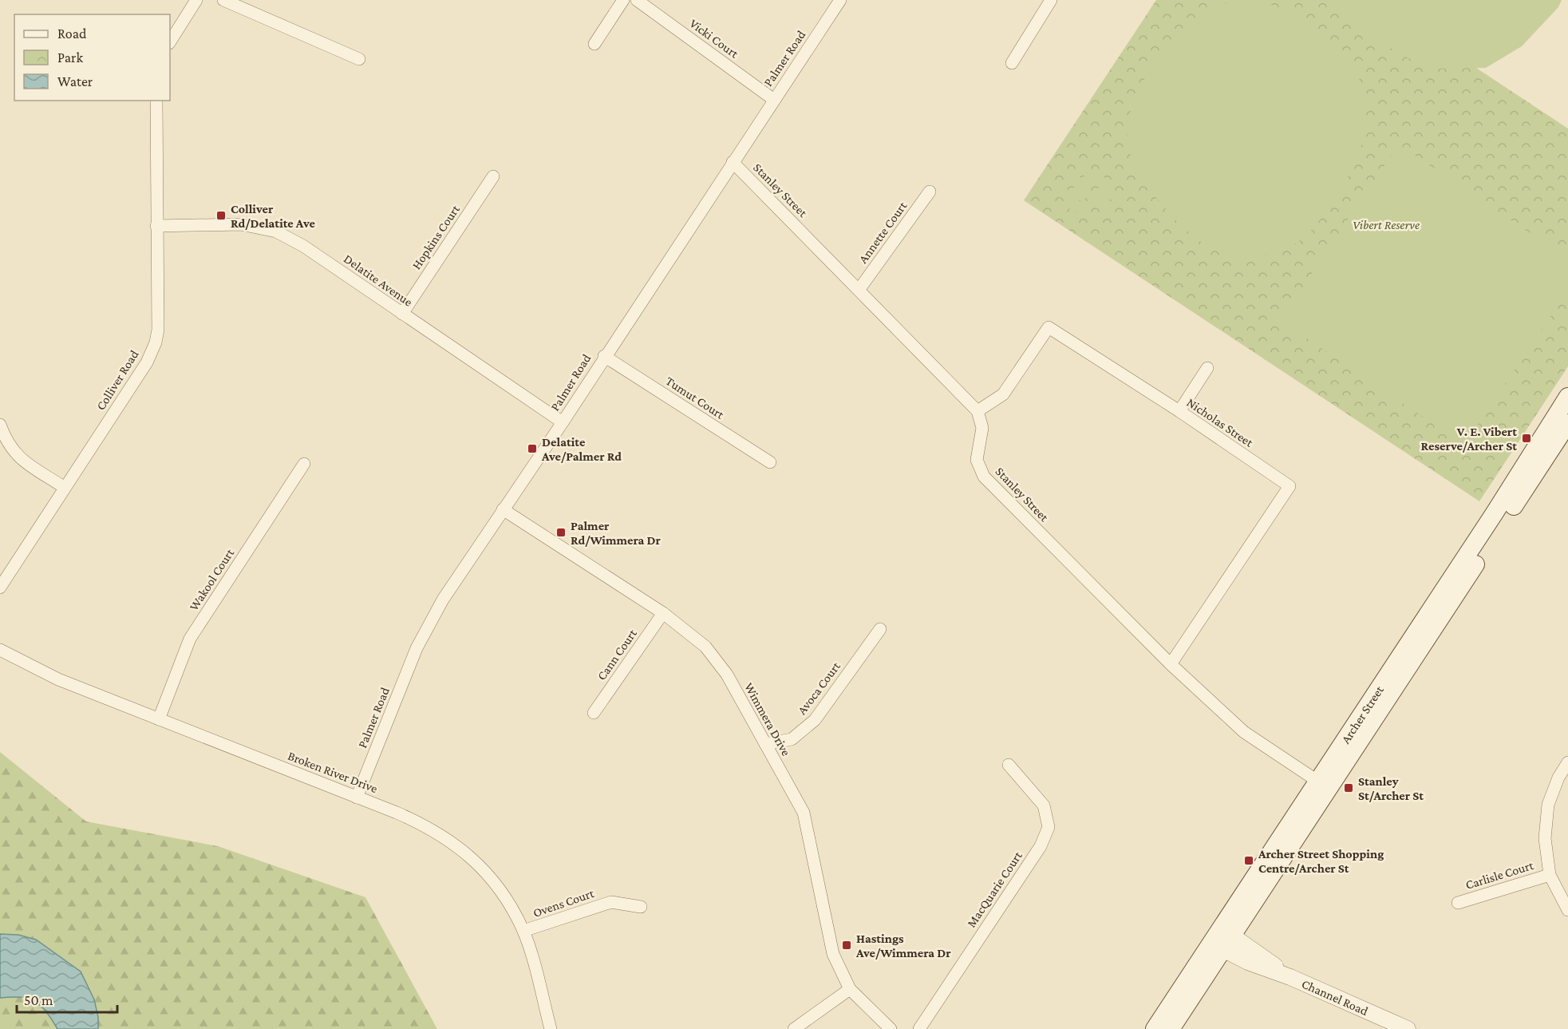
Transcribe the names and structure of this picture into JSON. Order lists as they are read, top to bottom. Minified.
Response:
{"streets":{"main road":["Archer Street"],"street":["Vicki Court","Palmer Road","Stanley Street","Annette Court","Hopkins Court","Delatite Avenue","Colliver Road","Tumut Court","Nicholas Street","Wakool Court","Cann Court","Avoca Court","Wimmera Drive","Broken River Drive","Carlisle Court","MacQuarie Court","Ovens Court","Channel Road"]},"crossings":[["Vicki Court","Palmer Road"],["Palmer Road","Stanley Street"],["Palmer Road","Delatite Avenue"],["Palmer Road","Tumut Court"],["Palmer Road","Wimmera Drive"],["Palmer Road","Broken River Drive"],["Stanley Street","Annette Court"],["Stanley Street","Nicholas Street"],["Stanley Street","Archer Street"],["Hopkins Court","Delatite Avenue"],["Delatite Avenue","Colliver Road"],["Wakool Court","Broken River Drive"],["Cann Court","Wimmera Drive"],["Avoca Court","Wimmera Drive"],["Archer Street","Channel Road"],["Broken River Drive","Ovens Court"]],"parks":["Vibert Reserve"],"places":{"transit":["Colliver Rd/Delatite Ave","V. E. Vibert Reserve/Archer St","Delatite Ave/Palmer Rd","Palmer Rd/Wimmera Dr","Stanley St/Archer St","Archer Street Shopping Centre/Archer St","Hastings Ave/Wimmera Dr"]},"legend":["Road","Park","Water"],"scale_bar":"50 m"}
